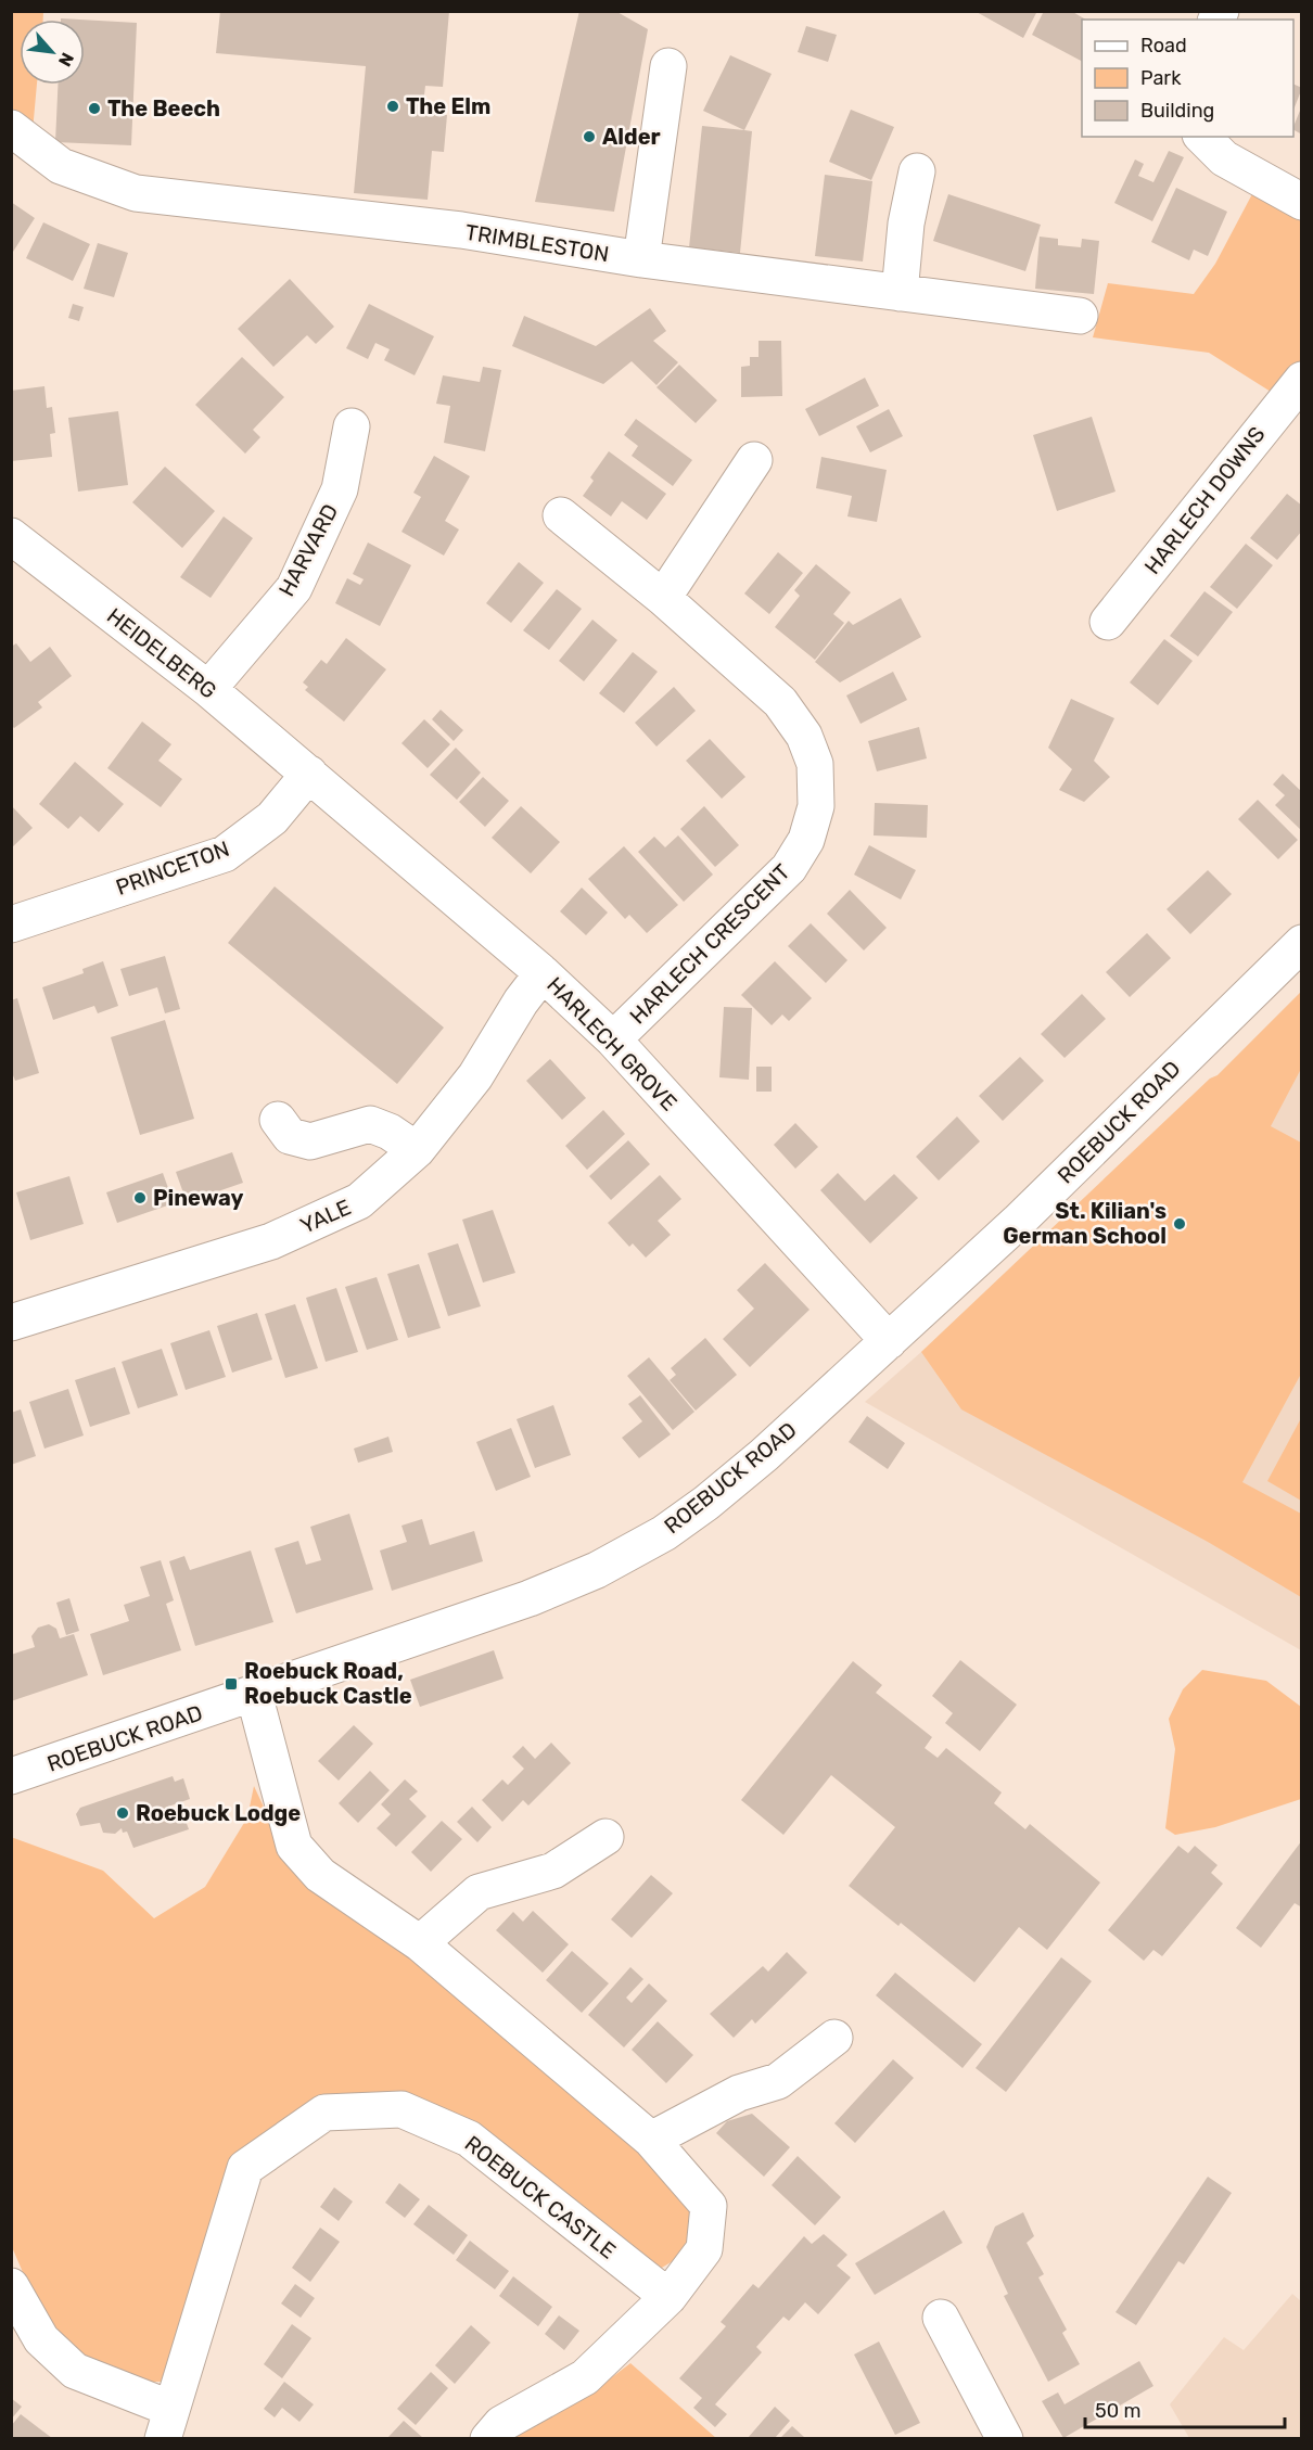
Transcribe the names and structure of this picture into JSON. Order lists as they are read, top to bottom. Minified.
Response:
{"streets":{"street":["TRIMBLESTON","HARLECH DOWNS","HARVARD","HEIDELBERG","PRINCETON","HARLECH CRESCENT","HARLECH GROVE","ROEBUCK ROAD","YALE","ROEBUCK CASTLE"]},"crossings":[["HARVARD","HEIDELBERG"],["HEIDELBERG","PRINCETON"],["HEIDELBERG","HARLECH GROVE"],["PRINCETON","HARLECH GROVE"],["HARLECH CRESCENT","HARLECH GROVE"],["HARLECH GROVE","ROEBUCK ROAD"],["HARLECH GROVE","YALE"]],"places":{"other":["The Elm","The Beech","Alder","Pineway","St. Kilian's German School","Roebuck Lodge"],"transit":["Roebuck Road, Roebuck Castle"]},"legend":["Road","Park","Building"],"scale_bar":"50 m","north":"bottom right"}
